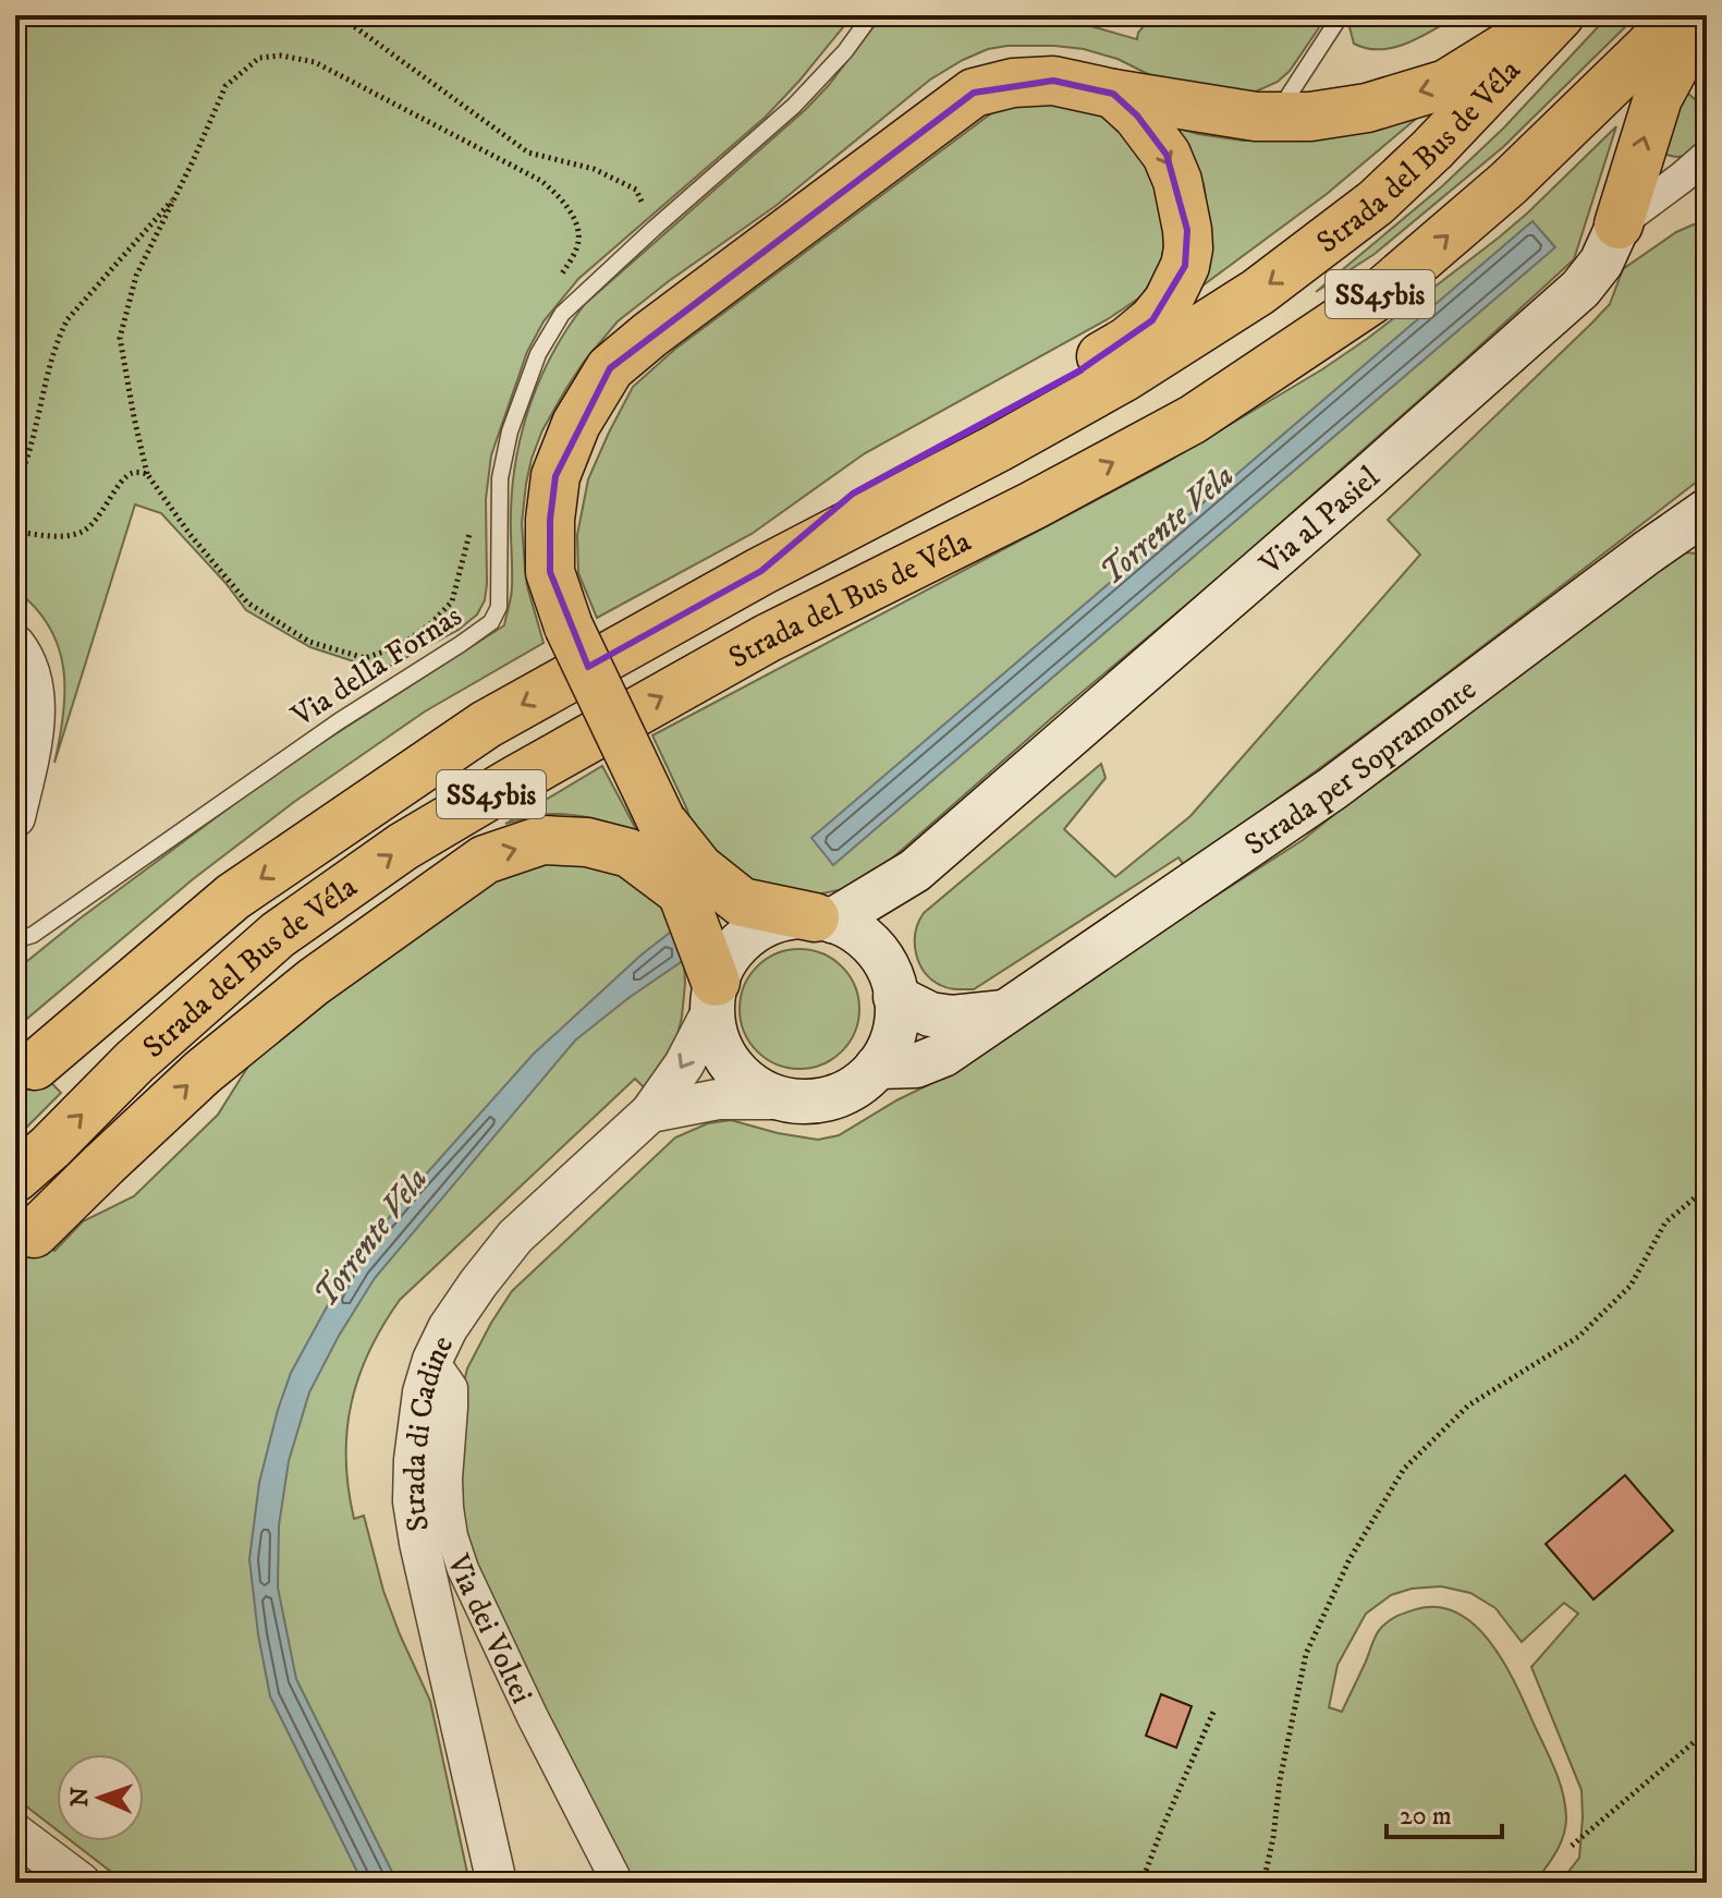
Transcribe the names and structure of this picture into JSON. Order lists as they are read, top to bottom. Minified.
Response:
{"streets":{"highway":["Strada del Bus de Véla","SS45bis"],"main road":["Via al Pasiel","Strada per Sopramonte"],"street":["Strada di Cadine","Via dei Voltei"],"lane":["Via della Fornas"]},"crossings":[["Via al Pasiel","Strada per Sopramonte"],["Via al Pasiel","Strada di Cadine"],["Strada per Sopramonte","Strada di Cadine"],["Strada di Cadine","Via dei Voltei"]],"water":["Torrente Vela"],"scale_bar":"20 m","north":"left"}
